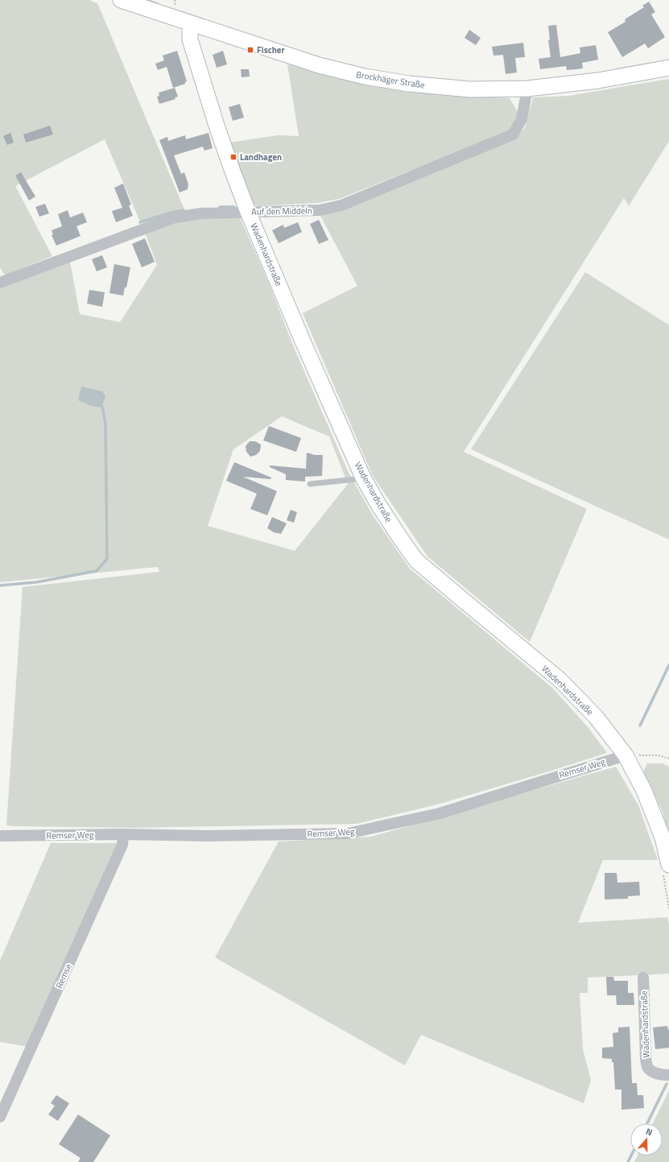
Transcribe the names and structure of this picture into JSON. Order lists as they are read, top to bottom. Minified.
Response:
{"streets":{"street":["Brockhäger Straße","Auf den Middeln","Wadenhardstraße","Remser Weg","Remse"]},"crossings":[["Brockhäger Straße","Auf den Middeln"],["Brockhäger Straße","Wadenhardstraße"],["Auf den Middeln","Wadenhardstraße"],["Wadenhardstraße","Remser Weg"],["Remser Weg","Remse"]],"places":{"transit":["Fischer","Landhagen"]},"north":"top"}
